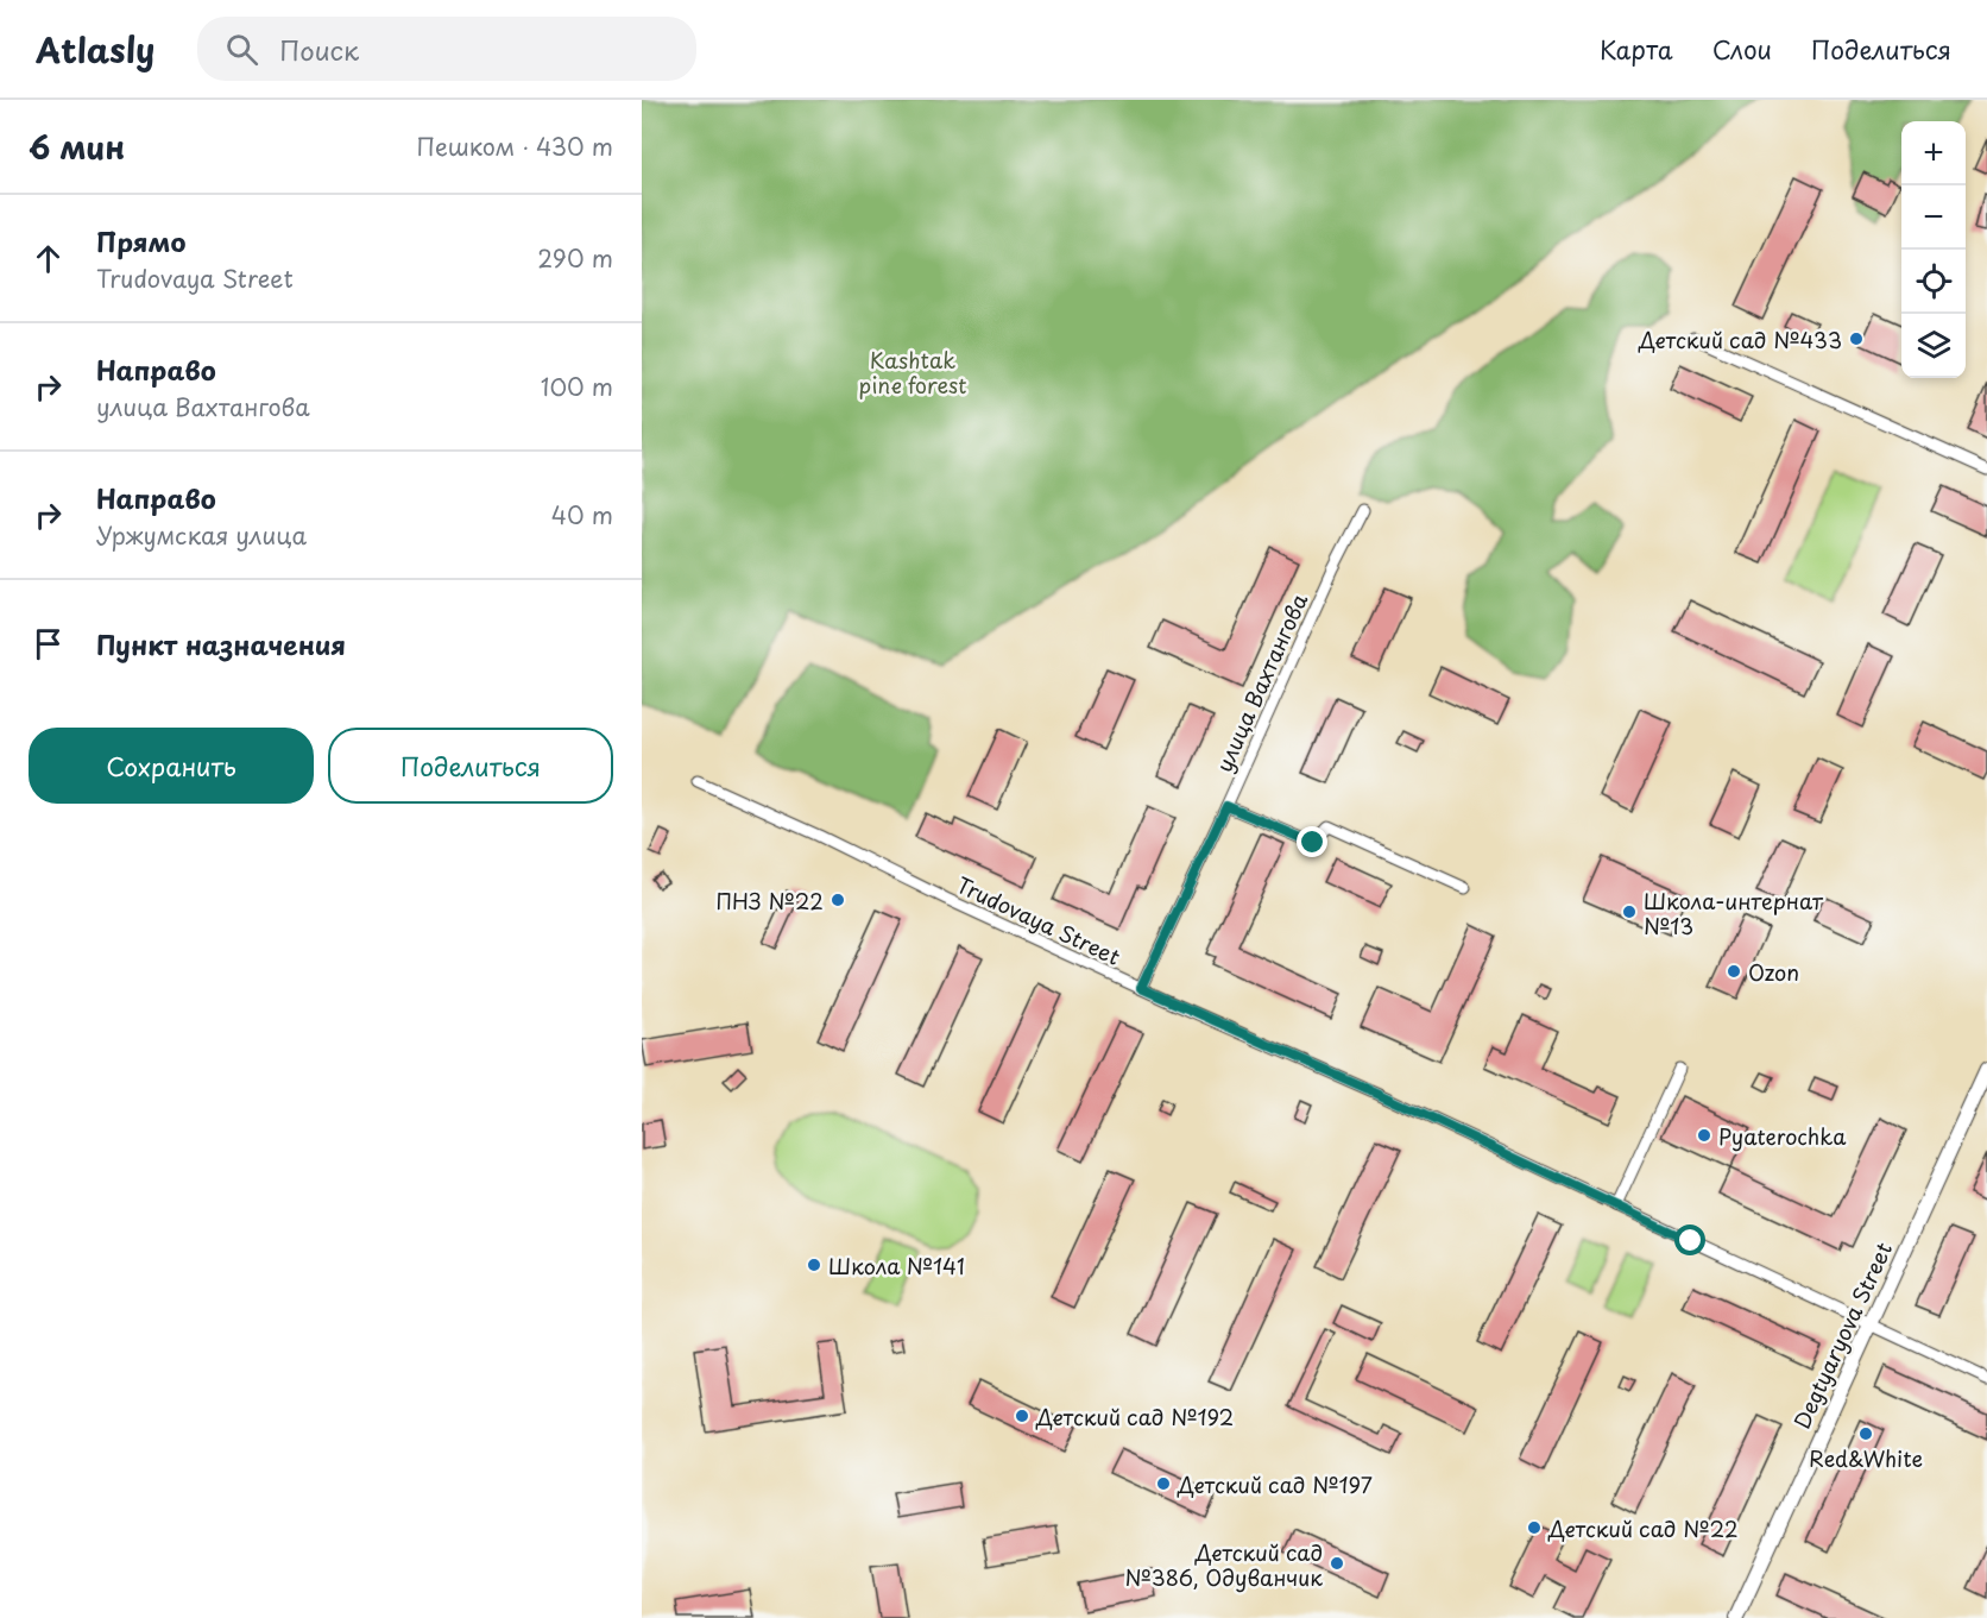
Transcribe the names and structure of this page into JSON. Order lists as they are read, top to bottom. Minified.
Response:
{"streets":{"street":["улица Вахтангова","Trudovaya Street","Degtyaryova Street"]},"crossings":[["улица Вахтангова","Trudovaya Street"],["Trudovaya Street","Degtyaryova Street"]],"parks":["Kashtak pine forest"],"places":["Детский сад №433","ПНЗ №22","Школа-интернат №13","Ozon","Pyaterochka","Школа №141","Детский сад №192","Red&White","Детский сад №197","Детский сад №22","Детский сад №386, Одуванчик"],"page":{"header":"Atlasly","search":"Поиск","nav":["Карта","Слои","Поделиться"],"heading":["6 мин","Пешком · 430 m"],"map_buttons":["+","−"],"list":[["Прямо","Trudovaya Street","290 m"],["Направо","улица Вахтангова","100 m"],["Направо","Уржумская улица","40 m"],"Пункт назначения"],"buttons":["Сохранить","Поделиться"]}}
